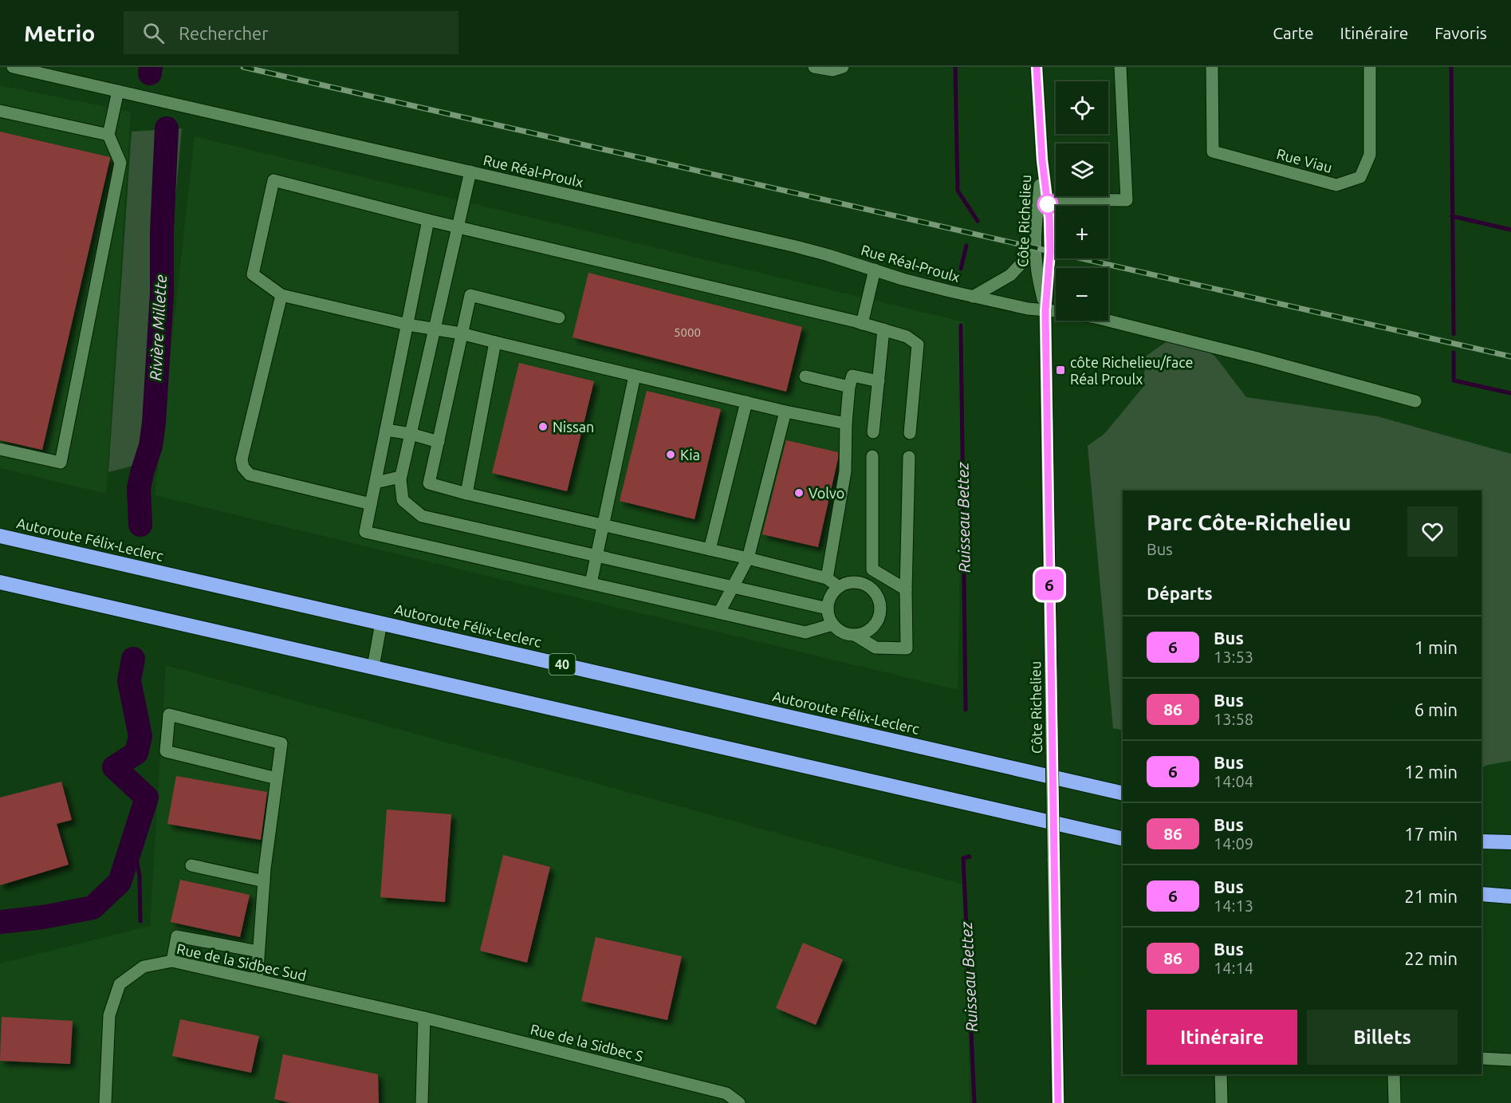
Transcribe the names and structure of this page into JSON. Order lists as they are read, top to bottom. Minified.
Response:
{"streets":{"highway":["Autoroute Félix-Leclerc","40"],"street":["Rue Viau","Rue Réal-Proulx","Côte Richelieu","Rue de la Sidbec Sud","Rue de la Sidbec S"]},"crossings":[["Rue Réal-Proulx","Côte Richelieu"],["Rue de la Sidbec Sud","Rue de la Sidbec S"]],"water":["Rivière Millette","Ruisseau Bettez"],"places":{"transit":["côte Richelieu/face Réal Proulx"],"other":["Nissan","Kia","Volvo"]},"lines":["bus line 6"],"house_numbers":["5000"],"page":{"header":"Metrio","search":"Rechercher","nav":["Carte","Itinéraire","Favoris"],"on_map":"6","map_buttons":["+","−"],"heading":[["Parc Côte-Richelieu","Bus"],"Départs"],"list":[{"mark":"6","name":"Bus","note":"13:53","value":"1 min"},{"mark":"86","name":"Bus","note":"13:58","value":"6 min"},{"mark":"6","name":"Bus","note":"14:04","value":"12 min"},{"mark":"86","name":"Bus","note":"14:09","value":"17 min"},{"mark":"6","name":"Bus","note":"14:13","value":"21 min"},{"mark":"86","name":"Bus","note":"14:14","value":"22 min"}],"buttons":["Itinéraire","Billets"]}}
